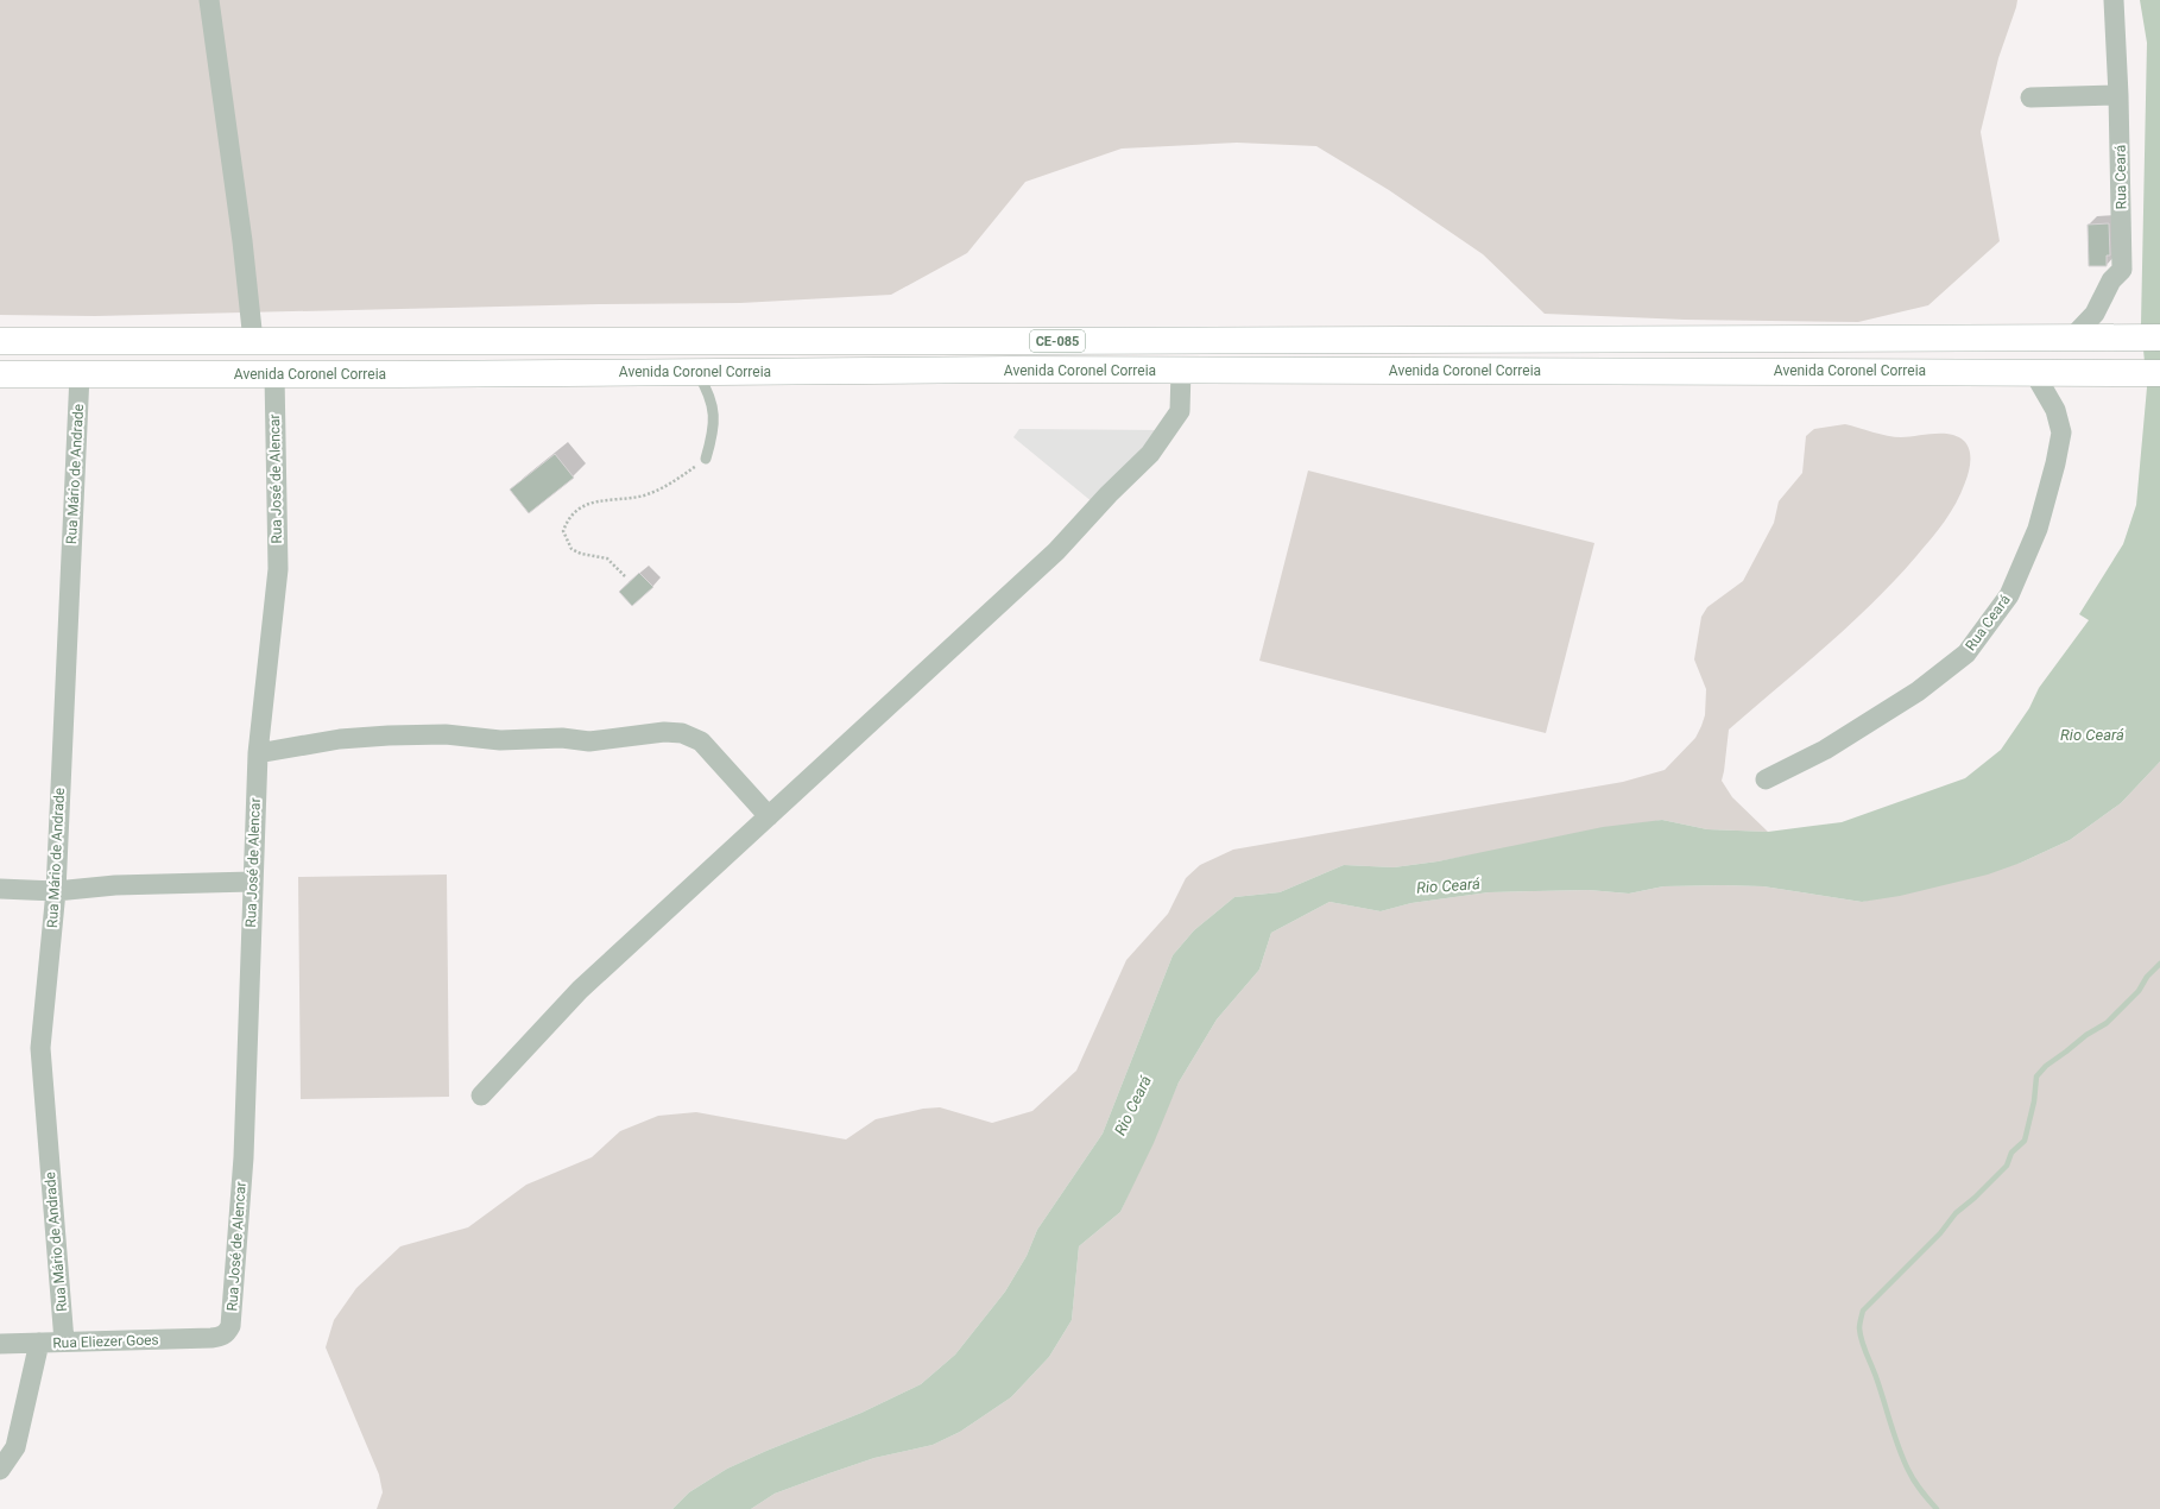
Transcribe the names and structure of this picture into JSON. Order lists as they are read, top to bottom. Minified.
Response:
{"streets":{"highway":["CE-085","Avenida Coronel Correia"],"street":["Rua Ceará","Rua Mário de Andrade","Rua José de Alencar","Rua Eliezer Goes"]},"crossings":[["Rua Ceará","Avenida Coronel Correia"],["Avenida Coronel Correia","Rua Mário de Andrade"],["Avenida Coronel Correia","Rua José de Alencar"],["Rua Mário de Andrade","Rua Eliezer Goes"],["Rua José de Alencar","Rua Eliezer Goes"]],"water":["Rio Ceará"]}
